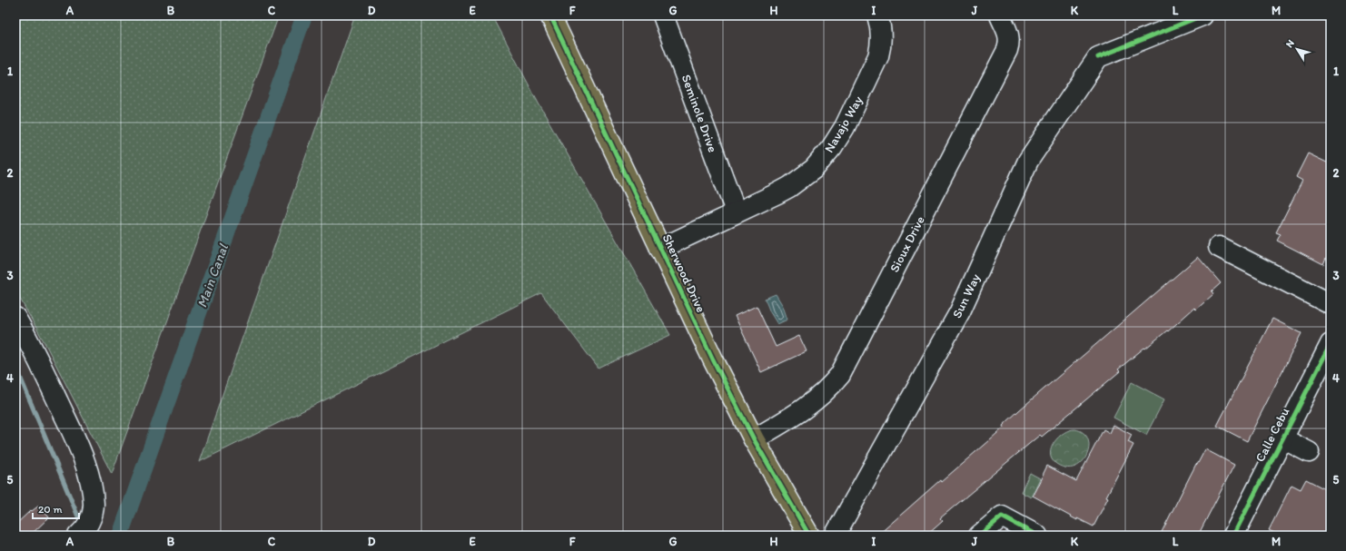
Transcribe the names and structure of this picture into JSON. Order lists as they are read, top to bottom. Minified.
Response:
{"streets":{"main road":["Sherwood Drive"],"street":["Seminole Drive","Navajo Way","Sioux Drive","Sun Way","Calle Cebu"]},"crossings":[["Seminole Drive","Navajo Way"],["Navajo Way","Sherwood Drive"],["Sioux Drive","Sherwood Drive"]],"water":["Main Canal"],"scale_bar":"20 m","north":"top left","grid":{"columns":["A","B","C","D","E","F","G","H","I","J","K","L","M"],"rows":["1","2","3","4","5"]}}
